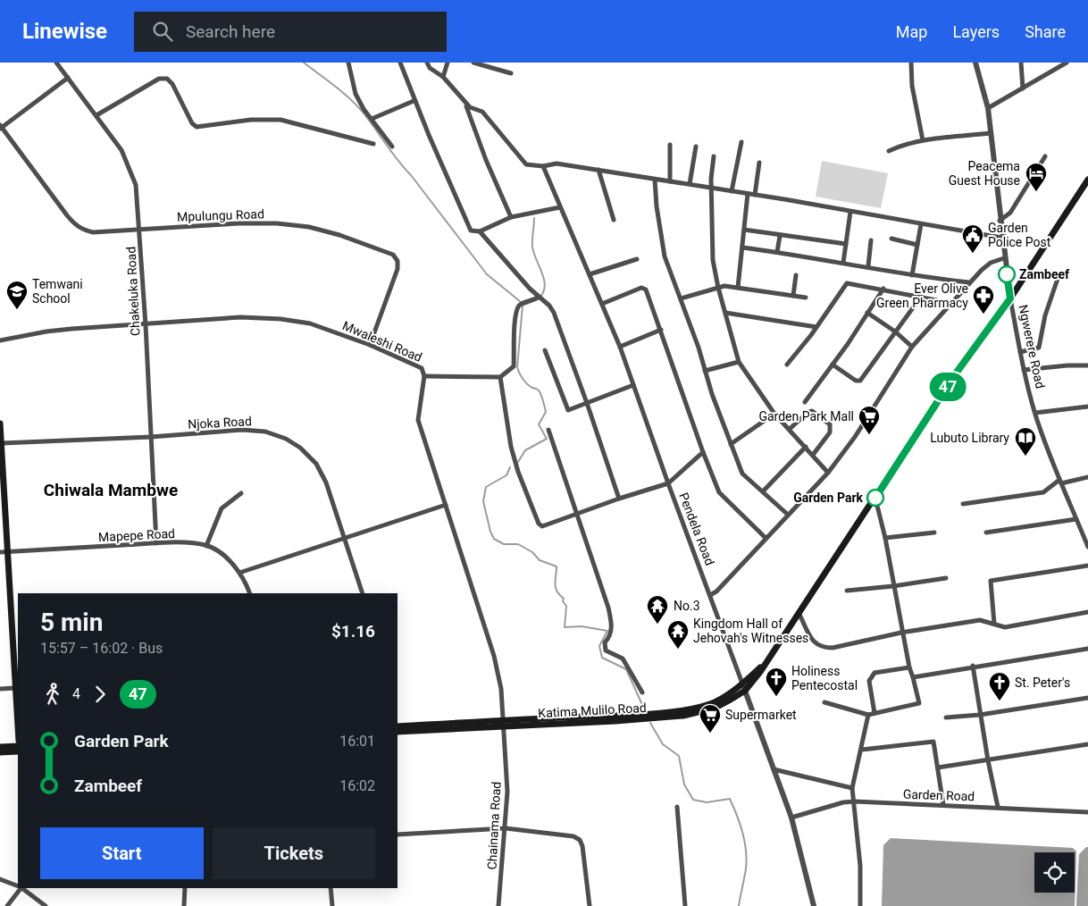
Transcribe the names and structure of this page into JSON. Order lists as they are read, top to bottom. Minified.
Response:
{"streets":{"main road":["Katima Mulilo Road"],"street":["Mpulungu Road","Chakeluka Road","Mwaleshi Road","Ngwerere Road","Njoka Road","Pendela Road","Mapepe Road","Garden Road","Chainama Road"]},"crossings":[["Mpulungu Road","Chakeluka Road"],["Mpulungu Road","Mwaleshi Road"],["Chakeluka Road","Mwaleshi Road"],["Chakeluka Road","Njoka Road"],["Chakeluka Road","Mapepe Road"],["Mwaleshi Road","Katima Mulilo Road"],["Mwaleshi Road","Chainama Road"],["Ngwerere Road","Katima Mulilo Road"],["Pendela Road","Katima Mulilo Road"],["Pendela Road","Garden Road"],["Katima Mulilo Road","Chainama Road"]],"districts":["Chiwala Mambwe"],"places":{"hotel":["Peacema Guest House"],"public building":["Garden Police Post"],"other":["Zambeef","Garden Park"],"school or university":["Temwani School"],"pharmacy":["Ever Olive Green Pharmacy"],"supermarket":["Garden Park Mall","Supermarket"],"library":["Lubuto Library"],"temple":["No.3","Kingdom Hall of Jehovah's Witnesses"],"church":["Holiness Pentecostal","St. Peter's"]},"lines":["bus line 47"],"page":{"header":"Linewise","search":"Search here","nav":["Map","Layers","Share"],"on_map":"47","heading":["5 min","15:57 – 16:02 · Bus","$1.16"],"legs":["4","47"],"list":[{"name":"Garden Park","value":"16:01"},{"name":"Zambeef","value":"16:02"}],"buttons":["Start","Tickets"]}}
